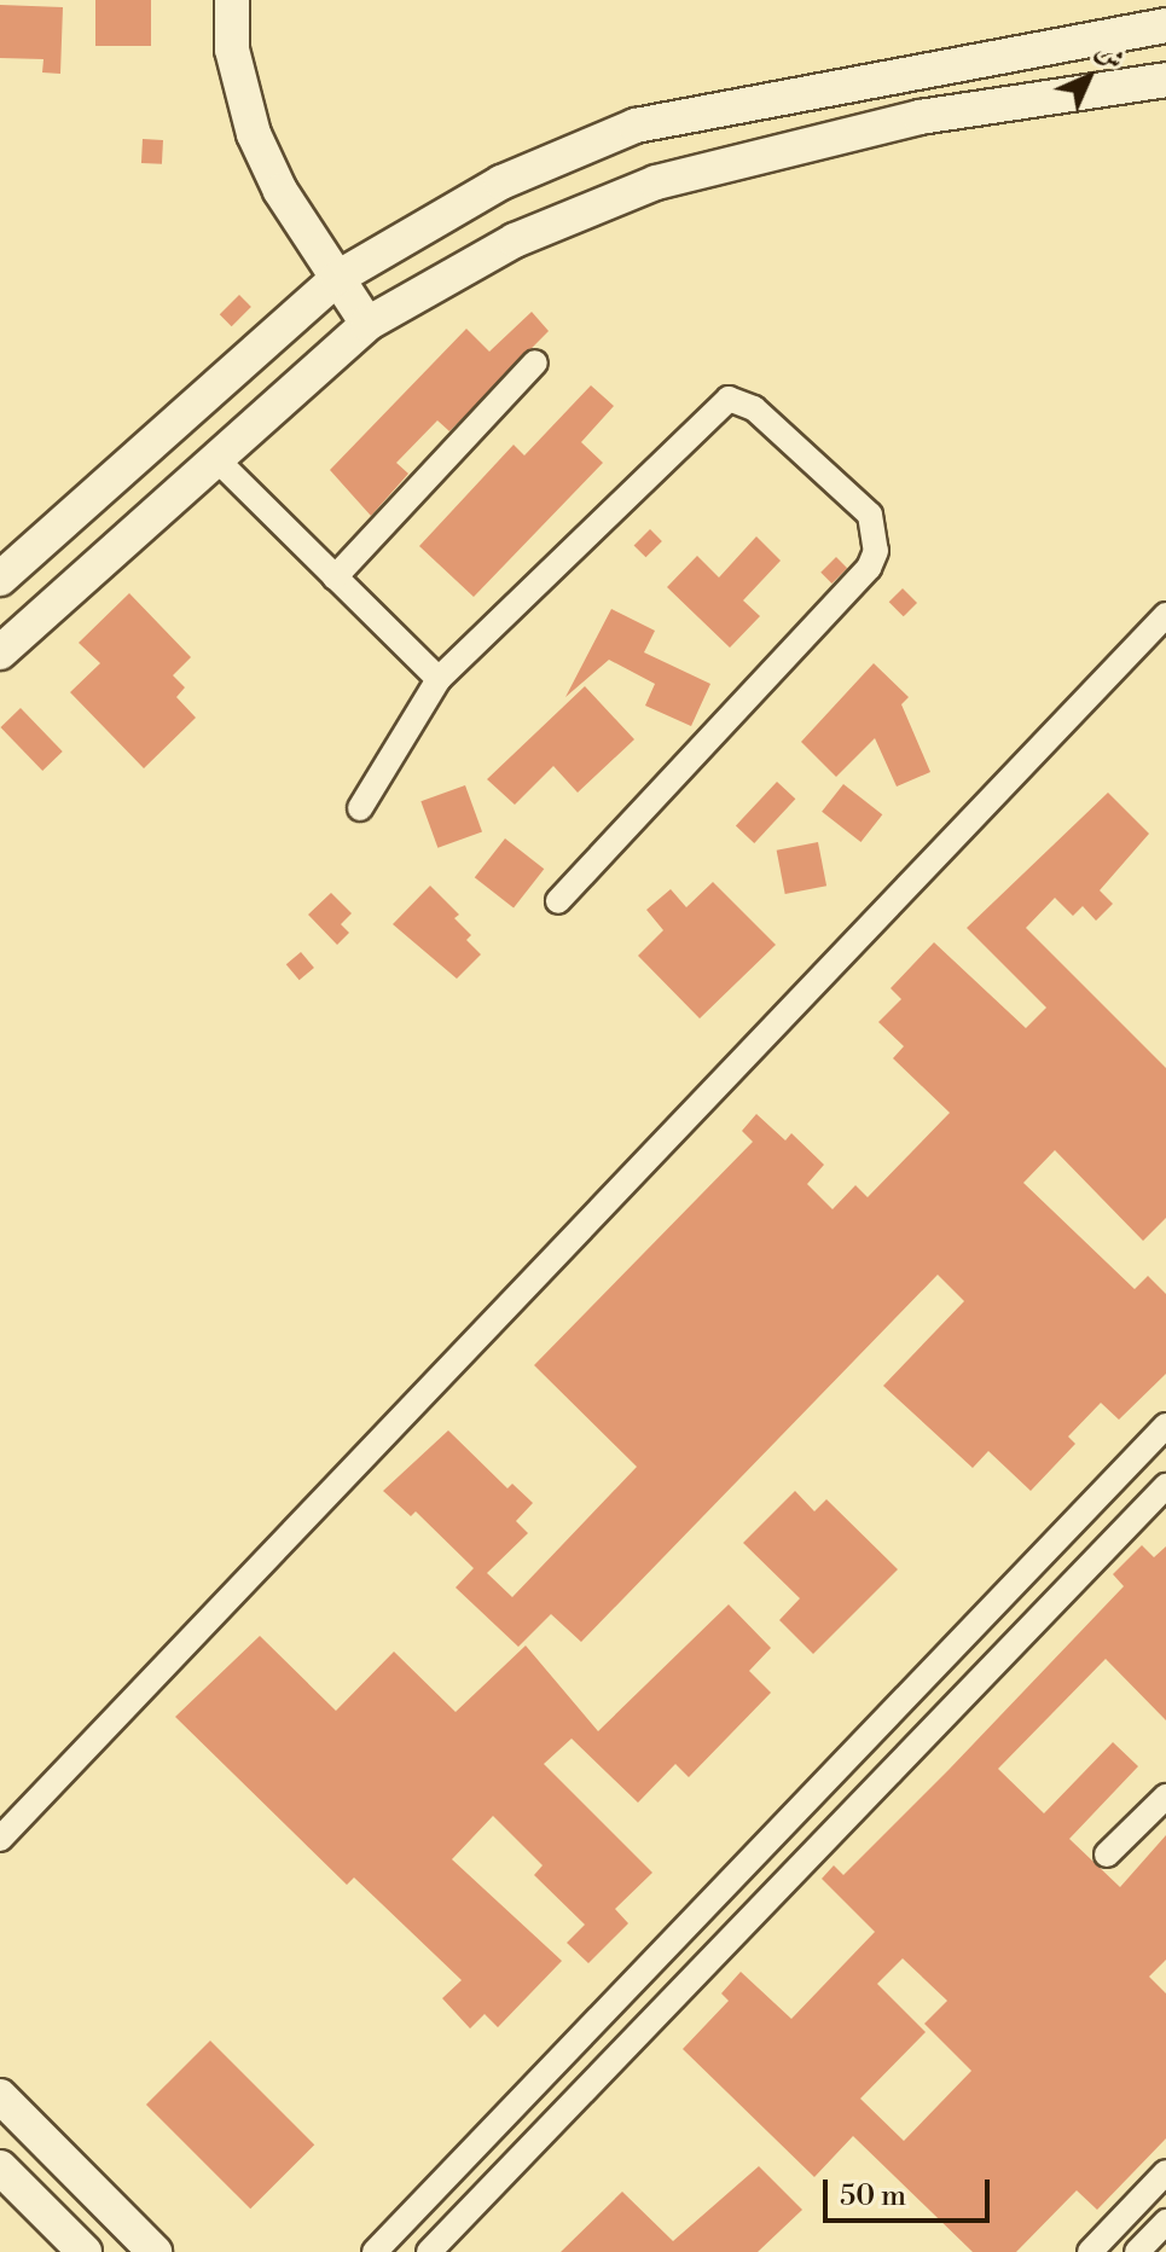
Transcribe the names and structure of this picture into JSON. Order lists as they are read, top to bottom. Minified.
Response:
{"scale_bar":"50 m","north":"top right"}
